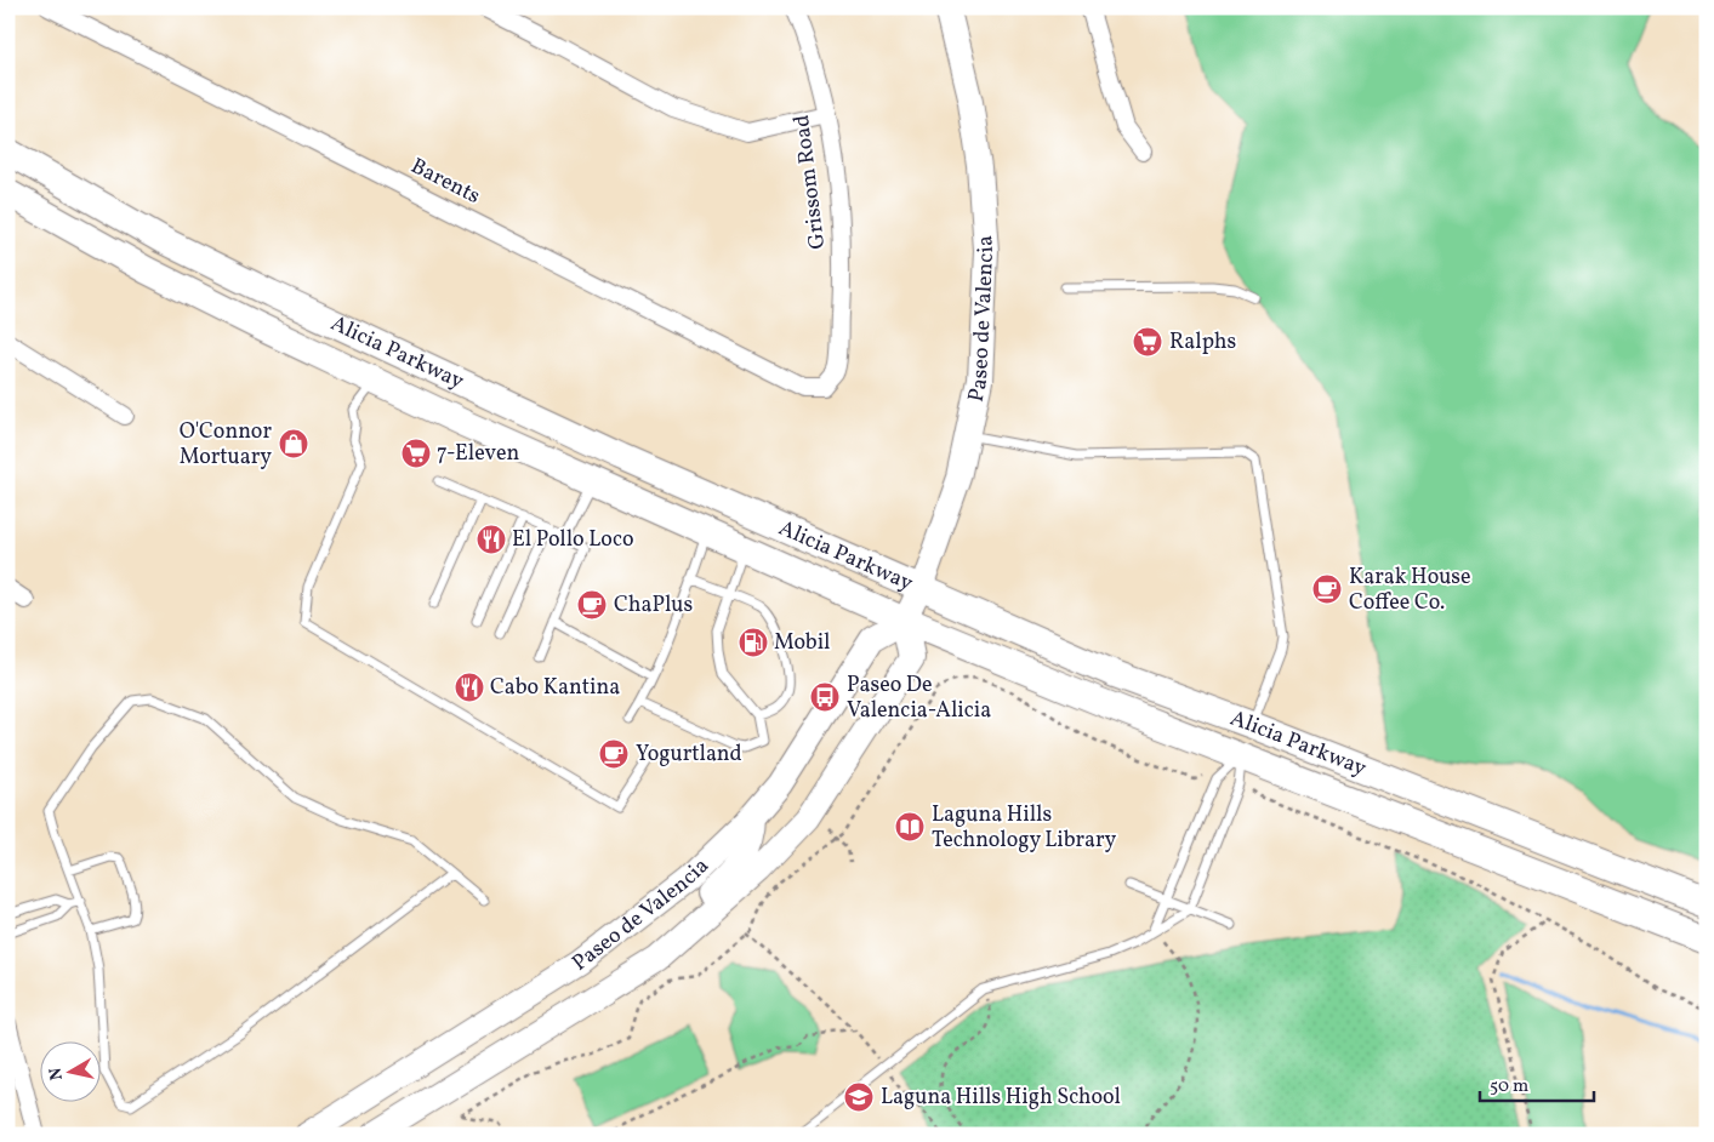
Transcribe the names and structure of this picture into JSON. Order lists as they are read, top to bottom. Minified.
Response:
{"streets":{"main road":["Paseo de Valencia","Alicia Parkway"],"street":["Barents","Grissom Road"]},"crossings":[["Barents","Grissom Road"],["Paseo de Valencia","Alicia Parkway"]],"places":{"supermarket":["Ralphs","7-Eleven"],"shop":["O'Connor Mortuary"],"restaurant":["El Pollo Loco","Cabo Kantina"],"cafe":["Karak House Coffee Co.","ChaPlus","Yogurtland"],"fuel station":["Mobil"],"bus stop":["Paseo De Valencia-Alicia"],"library":["Laguna Hills Technology Library"],"school or university":["Laguna Hills High School"]},"scale_bar":"50 m","north":"left"}
